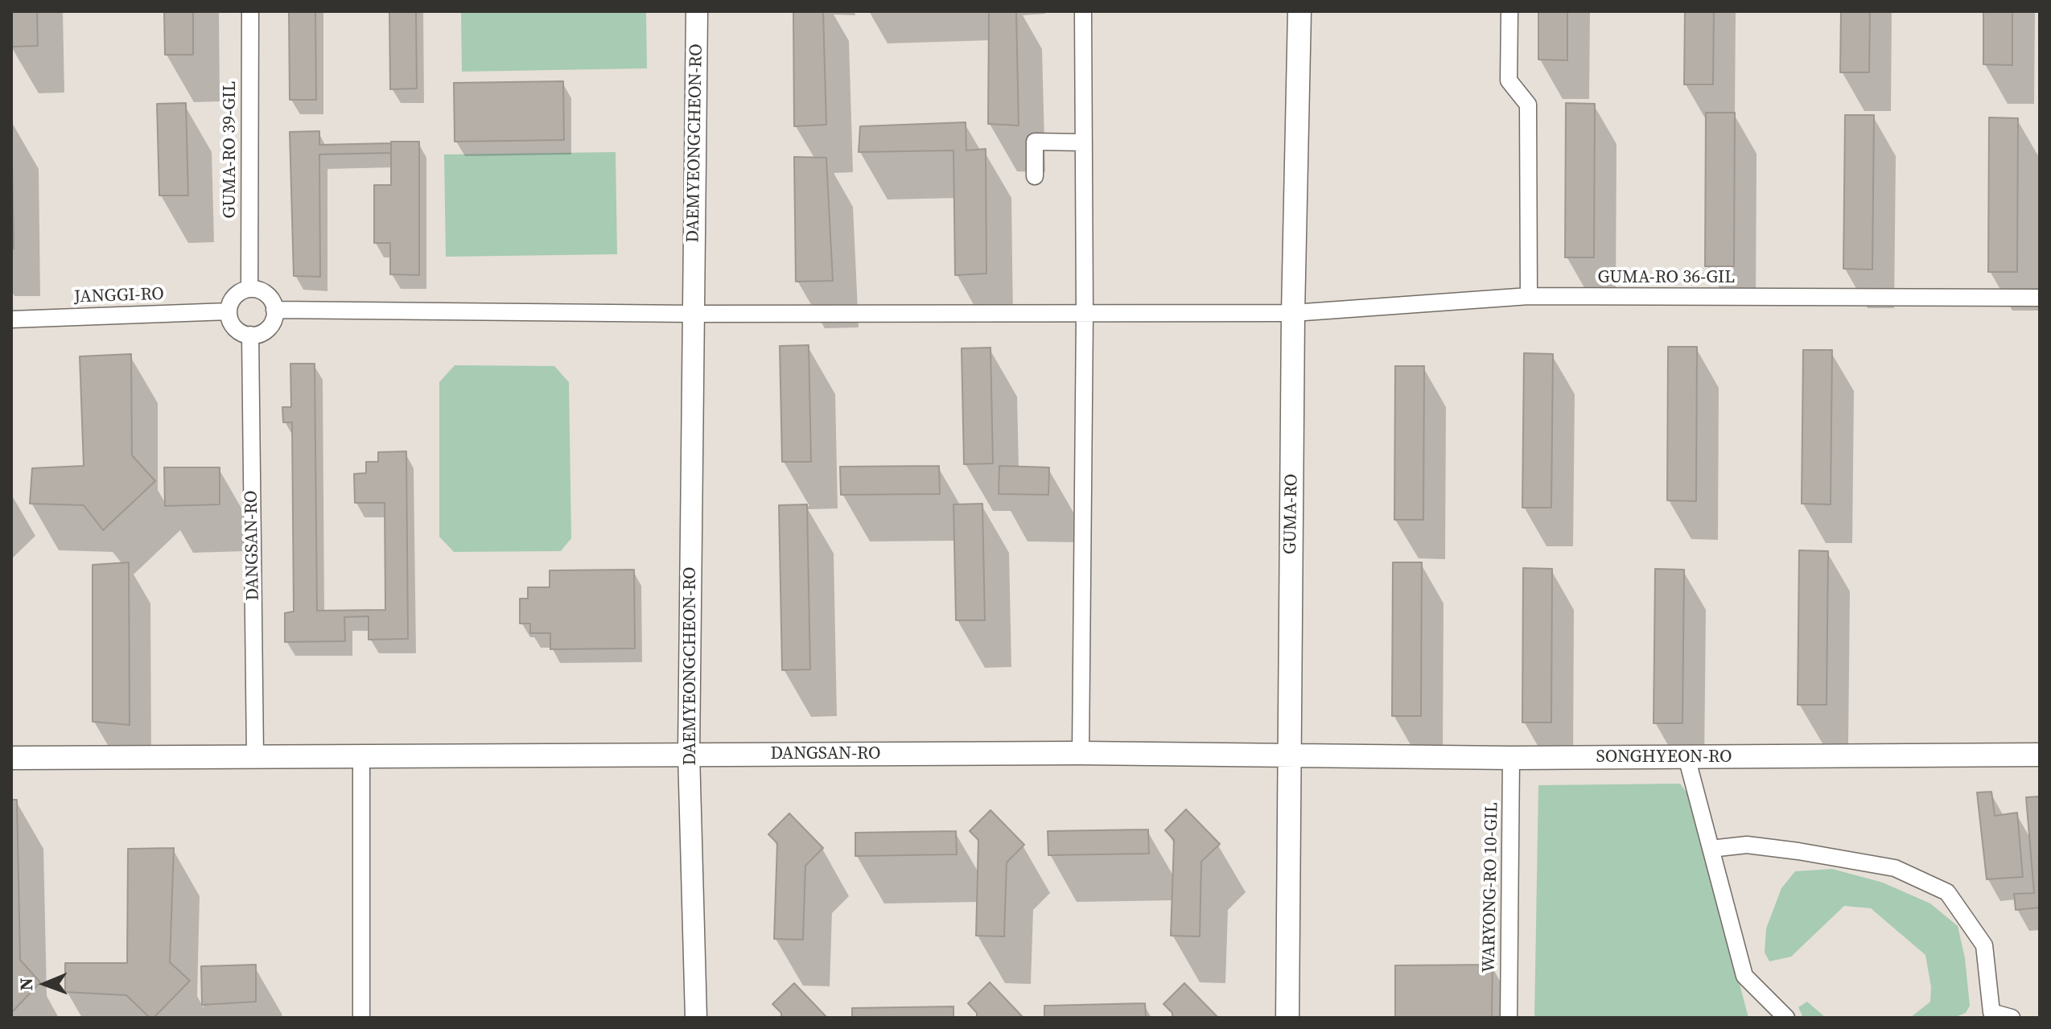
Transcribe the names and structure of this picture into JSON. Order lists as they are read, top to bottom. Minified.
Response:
{"streets":{"main road":["GUMA-RO","DANGSAN-RO","SONGHYEON-RO"],"street":["DAEMYEONGCHEON-RO","GUMA-RO 39-GIL","GUMA-RO 36-GIL","JANGGI-RO","WARYONG-RO 10-GIL"]},"crossings":[["DAEMYEONGCHEON-RO","GUMA-RO 36-GIL"],["DAEMYEONGCHEON-RO","DANGSAN-RO"],["GUMA-RO 39-GIL","JANGGI-RO"],["GUMA-RO 39-GIL","DANGSAN-RO"],["GUMA-RO 36-GIL","GUMA-RO"],["JANGGI-RO","DANGSAN-RO"],["GUMA-RO","DANGSAN-RO"],["GUMA-RO","SONGHYEON-RO"],["DANGSAN-RO","SONGHYEON-RO"],["SONGHYEON-RO","WARYONG-RO 10-GIL"]],"north":"left"}
